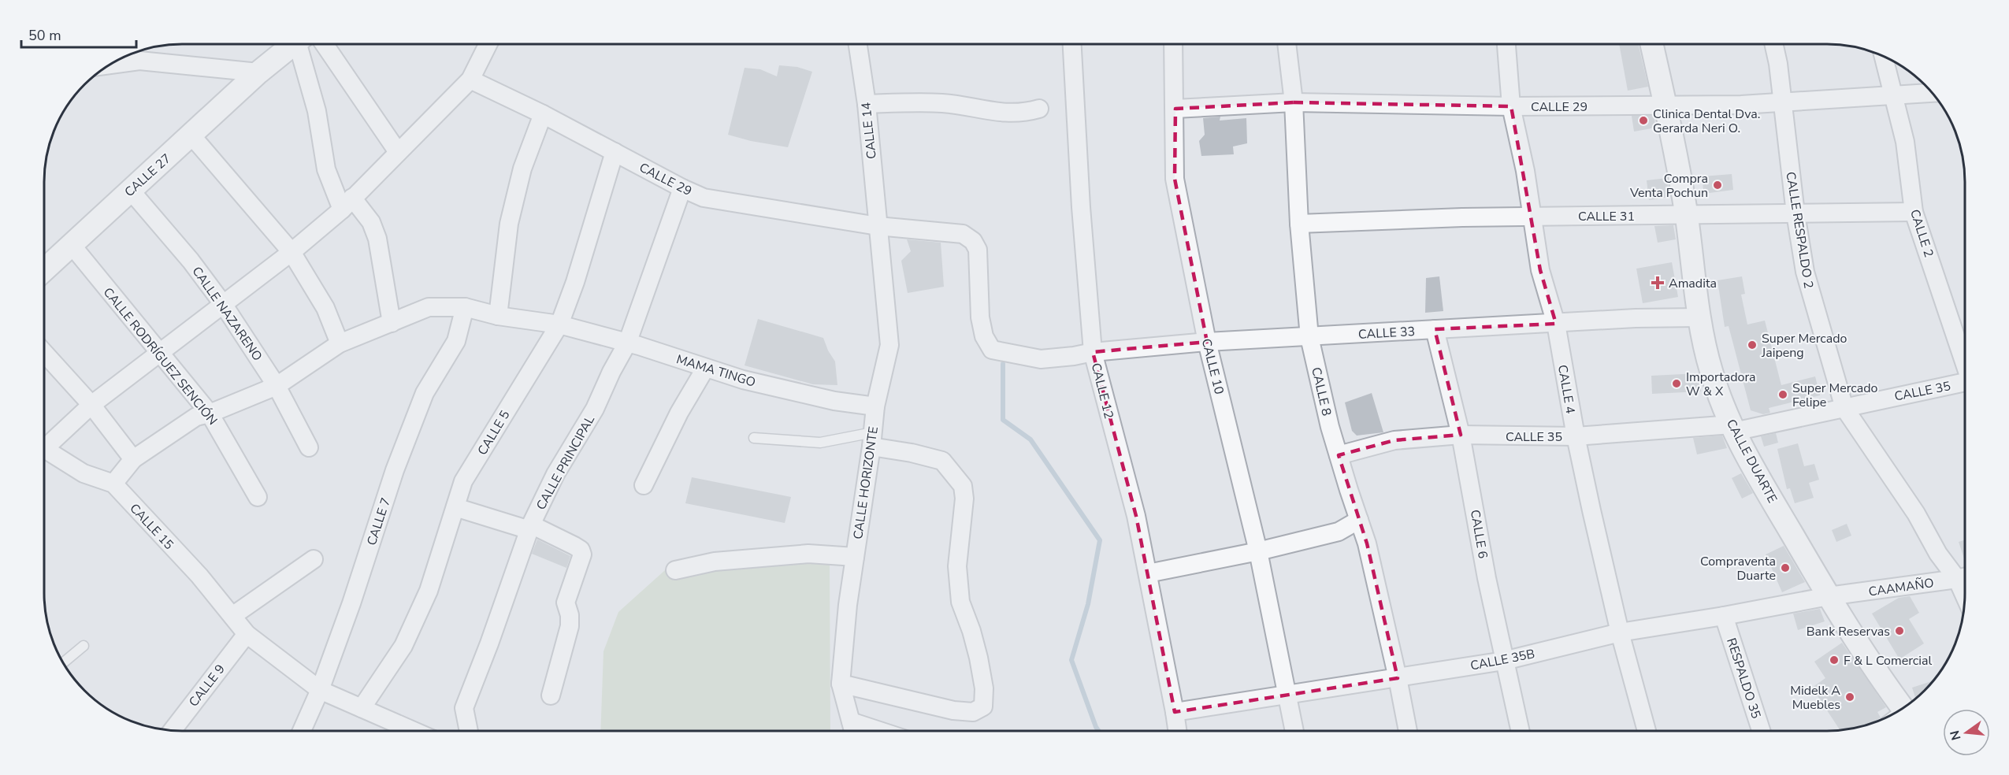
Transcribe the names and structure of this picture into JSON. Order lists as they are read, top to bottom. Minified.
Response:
{"streets":{"street":["CALLE 29","CALLE 14","CALLE 27","CALLE 31","CALLE RESPALDO 2","CALLE 2","CALLE NAZARENO","CALLE 33","CALLE RODRÍGUEZ SENCIÓN","CALLE 10","MAMA TINGO","CALLE 4","CALLE 12","CALLE 35","CALLE 8","CALLE 5","CALLE DUARTE","CALLE PRINCIPAL","CALLE HORIZONTE","CALLE 7","CALLE 15","CALLE 6","CAAMAÑO","CALLE 35B","RESPALDO 35","CALLE 9"]},"crossings":[["CALLE 29","CALLE 14"],["CALLE 29","CALLE RESPALDO 2"],["CALLE 29","CALLE 2"],["CALLE 29","CALLE 33"],["CALLE 29","CALLE 10"],["CALLE 29","CALLE 4"],["CALLE 29","CALLE 8"],["CALLE 29","CALLE 5"],["CALLE 29","CALLE DUARTE"],["CALLE 29","CALLE PRINCIPAL"],["CALLE 29","CALLE HORIZONTE"],["CALLE 14","CALLE HORIZONTE"],["CALLE 27","CALLE NAZARENO"],["CALLE 27","CALLE RODRÍGUEZ SENCIÓN"],["CALLE 31","CALLE RESPALDO 2"],["CALLE 31","CALLE 2"],["CALLE 31","CALLE 4"],["CALLE 31","CALLE 8"],["CALLE 31","CALLE DUARTE"],["CALLE RESPALDO 2","CALLE 35"],["CALLE NAZARENO","MAMA TINGO"],["CALLE 33","CALLE 10"],["CALLE 33","CALLE 4"],["CALLE 33","CALLE 12"],["CALLE 33","CALLE 8"],["CALLE 33","CALLE DUARTE"],["CALLE 33","CALLE 6"],["CALLE RODRÍGUEZ SENCIÓN","MAMA TINGO"],["CALLE 10","CALLE 35B"],["MAMA TINGO","CALLE 5"],["MAMA TINGO","CALLE PRINCIPAL"],["MAMA TINGO","CALLE HORIZONTE"],["MAMA TINGO","CALLE 7"],["MAMA TINGO","CALLE 15"],["CALLE 4","CALLE 35"],["CALLE 4","CALLE 35B"],["CALLE 12","CALLE 35B"],["CALLE 35","CALLE 8"],["CALLE 35","CALLE DUARTE"],["CALLE 35","CALLE 6"],["CALLE 8","CALLE 35B"],["CALLE 5","CALLE 15"],["CALLE DUARTE","CAAMAÑO"],["CALLE DUARTE","CALLE 35B"],["CALLE 7","CALLE 15"],["CALLE 15","CALLE 9"],["CALLE 6","CALLE 35B"],["CAAMAÑO","CALLE 35B"],["CALLE 35B","RESPALDO 35"]],"places":{"other":["Clinica Dental Dva. Gerarda Neri O.","Compra Venta Pochun","Super Mercado Jaipeng","Importadora W & X","Super Mercado Felipe","Compraventa Duarte","Bank Reservas","F & L Comercial","Midelk A Muebles"],"health":["Amadita"]},"scale_bar":"50 m","north":"left"}
